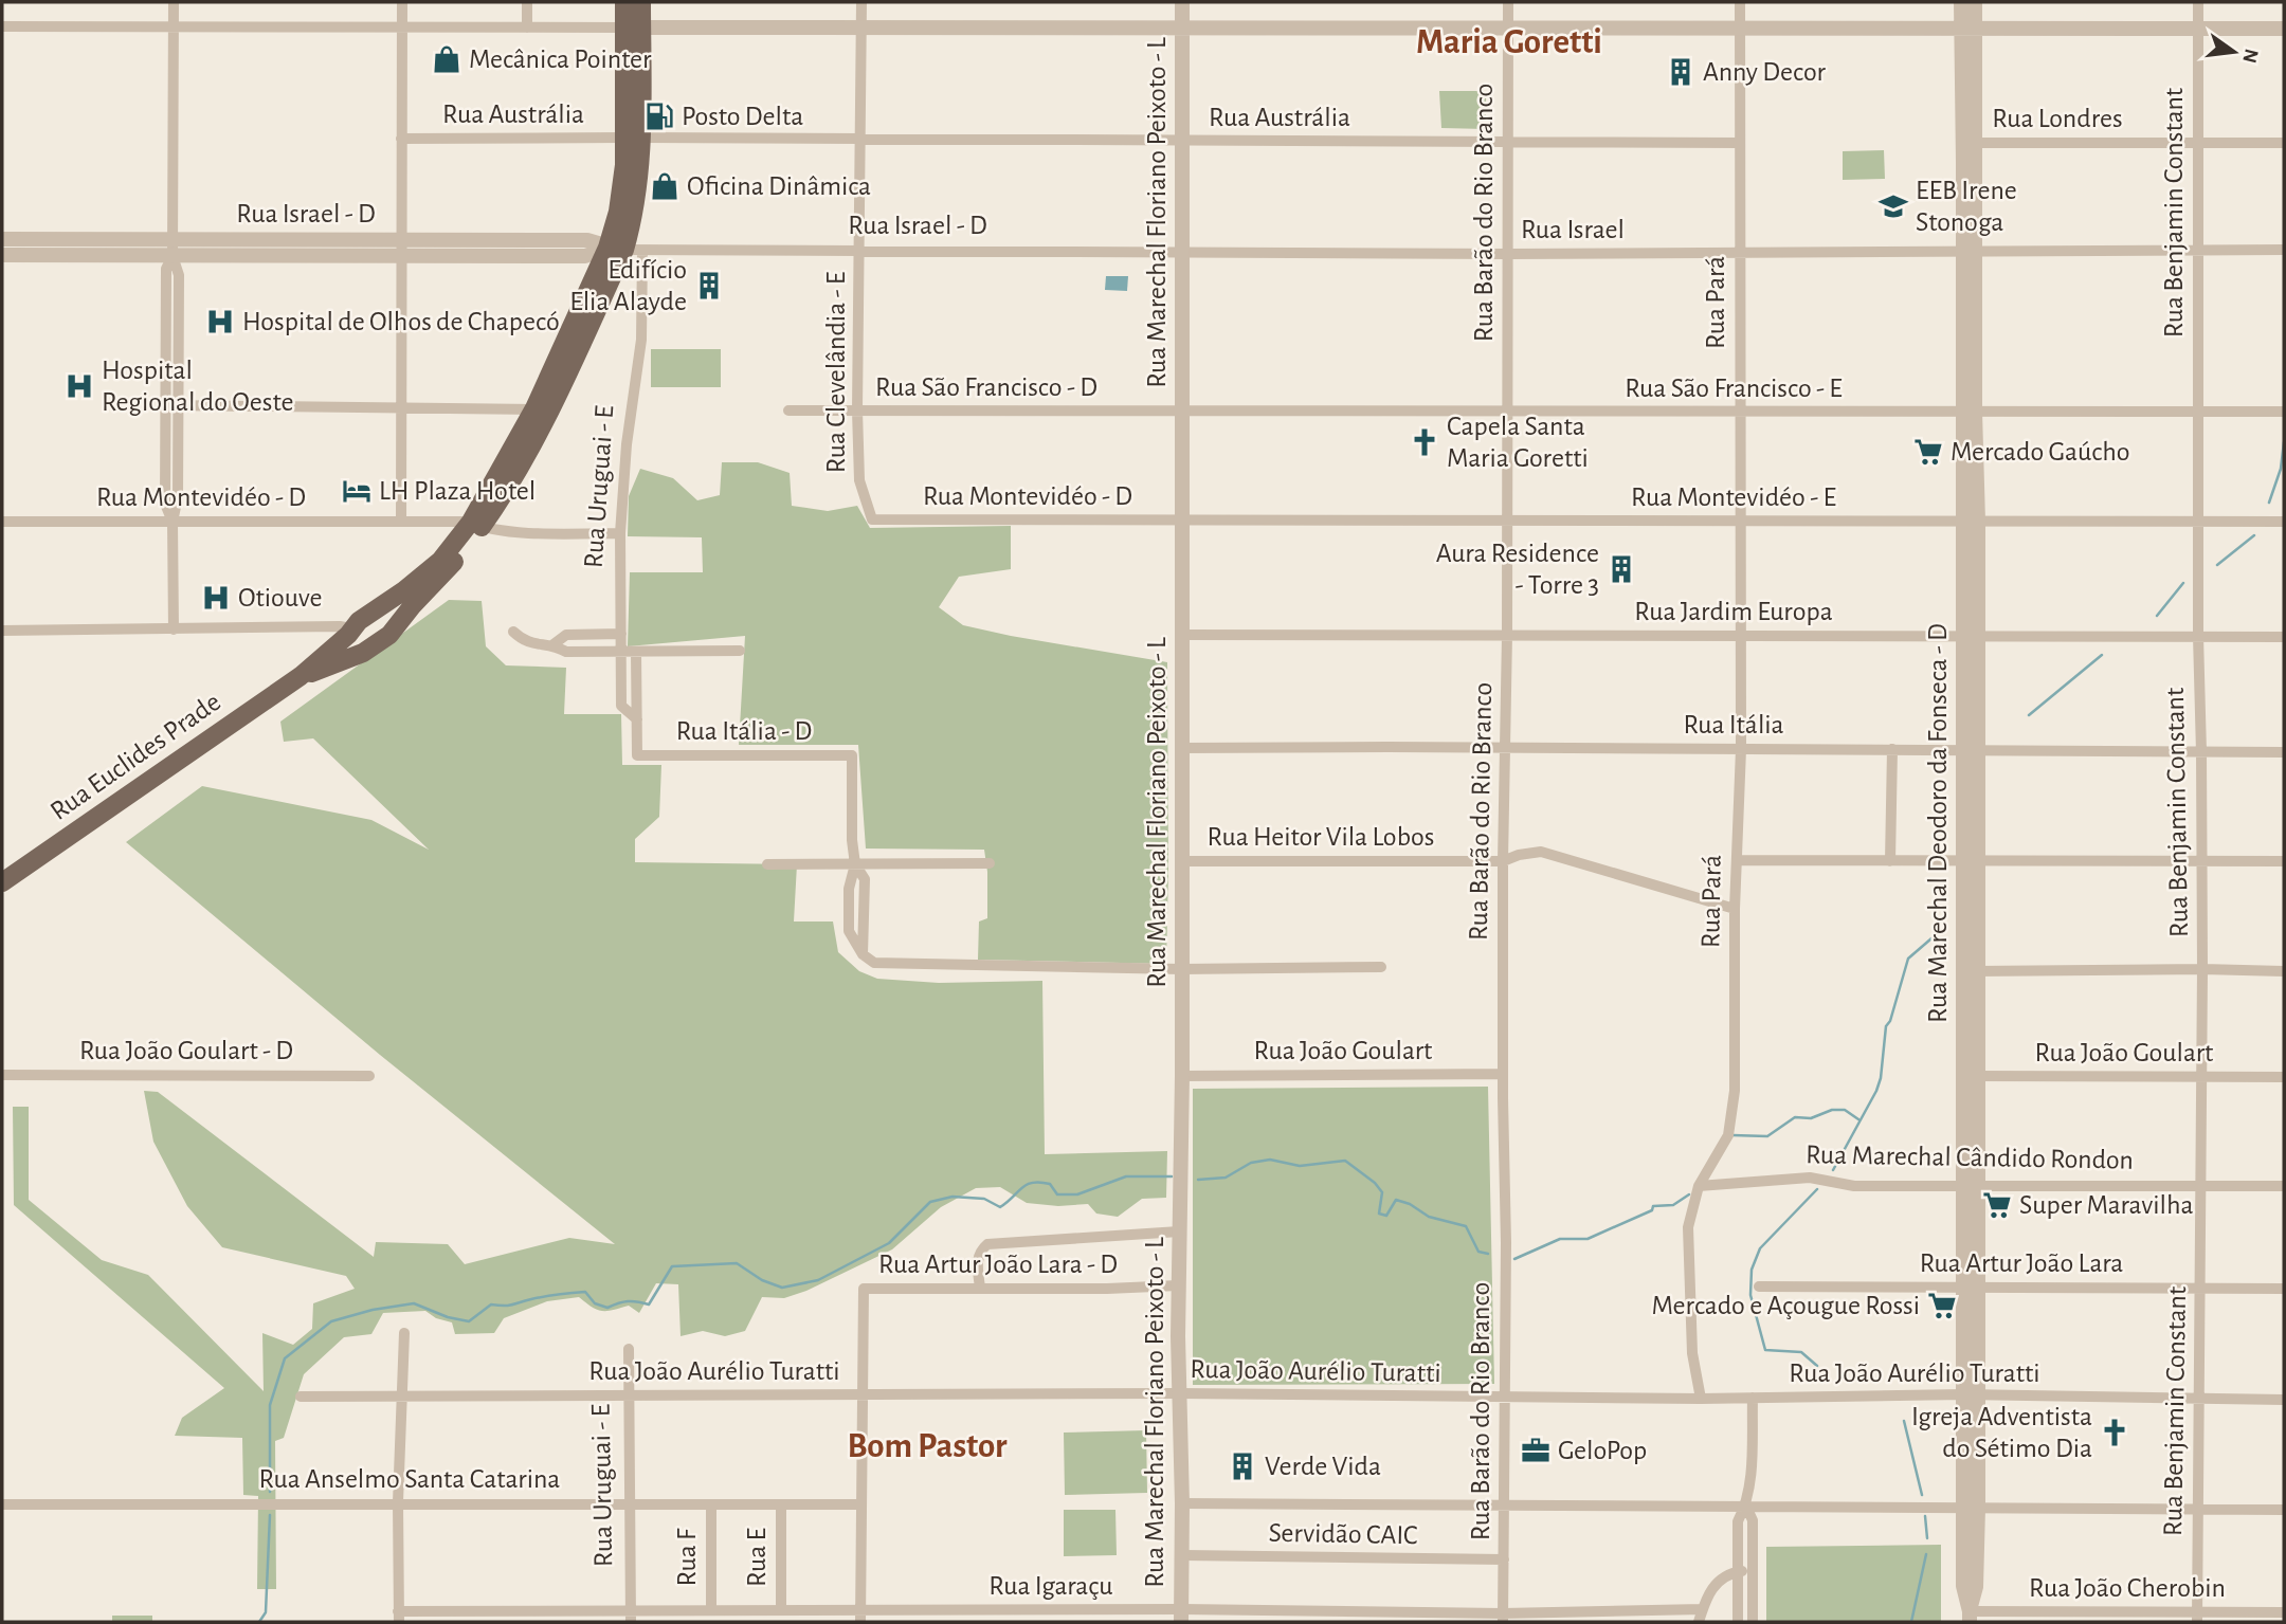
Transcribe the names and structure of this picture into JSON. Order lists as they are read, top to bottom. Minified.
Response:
{"streets":{"main road":["Rua Uruguai - E","Rua Euclides Prade"],"street":["Rua Austrália","Rua Londres","Rua Marechal Floriano Peixoto - L","Rua Barão do Rio Branco","Rua Benjamin Constant","Rua Israel - D","Rua Israel","Rua Pará","Rua Clevelândia - E","Rua São Francisco - D","Rua São Francisco - E","Rua Montevidéo - D","Rua Montevidéo - E","Rua Jardim Europa","Rua Itália","Rua Itália - D","Rua Marechal Deodoro da Fonseca - D","Rua Heitor Vila Lobos","Rua João Goulart - D","Rua João Goulart","Rua Marechal Cândido Rondon","Rua Artur João Lara","Rua Artur João Lara - D","Rua João Aurélio Turatti","Rua Anselmo Santa Catarina","Servidão CAIC","Rua F","Rua E","Rua Igaraçu","Rua João Cherobin"]},"crossings":[["Rua Austrália","Rua Marechal Floriano Peixoto - L"],["Rua Austrália","Rua Barão do Rio Branco"],["Rua Austrália","Rua Pará"],["Rua Austrália","Rua Clevelândia - E"],["Rua Austrália","Rua Uruguai - E"],["Rua Londres","Rua Benjamin Constant"],["Rua Londres","Rua Marechal Deodoro da Fonseca - D"],["Rua Marechal Floriano Peixoto - L","Rua Israel - D"],["Rua Marechal Floriano Peixoto - L","Rua Israel"],["Rua Marechal Floriano Peixoto - L","Rua São Francisco - D"],["Rua Marechal Floriano Peixoto - L","Rua São Francisco - E"],["Rua Marechal Floriano Peixoto - L","Rua Montevidéo - D"],["Rua Marechal Floriano Peixoto - L","Rua Montevidéo - E"],["Rua Marechal Floriano Peixoto - L","Rua Jardim Europa"],["Rua Marechal Floriano Peixoto - L","Rua Itália"],["Rua Marechal Floriano Peixoto - L","Rua Heitor Vila Lobos"],["Rua Marechal Floriano Peixoto - L","Rua João Goulart"],["Rua Marechal Floriano Peixoto - L","Rua Artur João Lara - D"],["Rua Marechal Floriano Peixoto - L","Rua João Aurélio Turatti"],["Rua Marechal Floriano Peixoto - L","Servidão CAIC"],["Rua Marechal Floriano Peixoto - L","Rua Igaraçu"],["Rua Barão do Rio Branco","Rua Israel"],["Rua Barão do Rio Branco","Rua São Francisco - E"],["Rua Barão do Rio Branco","Rua Montevidéo - E"],["Rua Barão do Rio Branco","Rua Jardim Europa"],["Rua Barão do Rio Branco","Rua Itália"],["Rua Barão do Rio Branco","Rua Heitor Vila Lobos"],["Rua Barão do Rio Branco","Rua João Goulart"],["Rua Barão do Rio Branco","Rua João Aurélio Turatti"],["Rua Barão do Rio Branco","Servidão CAIC"],["Rua Barão do Rio Branco","Rua Igaraçu"],["Rua Benjamin Constant","Rua Israel"],["Rua Benjamin Constant","Rua São Francisco - E"],["Rua Benjamin Constant","Rua Montevidéo - E"],["Rua Benjamin Constant","Rua Jardim Europa"],["Rua Benjamin Constant","Rua Itália"],["Rua Benjamin Constant","Rua João Goulart"],["Rua Benjamin Constant","Rua Marechal Cândido Rondon"],["Rua Benjamin Constant","Rua Artur João Lara"],["Rua Benjamin Constant","Rua João Aurélio Turatti"],["Rua Benjamin Constant","Rua João Cherobin"],["Rua Israel - D","Rua Israel"],["Rua Israel - D","Rua Clevelândia - E"],["Rua Israel - D","Rua Uruguai - E"],["Rua Israel - D","Rua Euclides Prade"],["Rua Israel","Rua Pará"],["Rua Israel","Rua Marechal Deodoro da Fonseca - D"],["Rua Pará","Rua São Francisco - E"],["Rua Pará","Rua Montevidéo - E"],["Rua Pará","Rua Jardim Europa"],["Rua Pará","Rua Itália"],["Rua Pará","Rua Heitor Vila Lobos"],["Rua Pará","Rua Marechal Cândido Rondon"],["Rua Pará","Rua João Aurélio Turatti"],["Rua Clevelândia - E","Rua São Francisco - D"],["Rua Clevelândia - E","Rua Montevidéo - D"],["Rua São Francisco - D","Rua São Francisco - E"],["Rua São Francisco - E","Rua Marechal Deodoro da Fonseca - D"],["Rua Uruguai - E","Rua Montevidéo - D"],["Rua Uruguai - E","Rua Itália - D"],["Rua Uruguai - E","Rua Euclides Prade"],["Rua Uruguai - E","Rua João Aurélio Turatti"],["Rua Uruguai - E","Rua Anselmo Santa Catarina"],["Rua Uruguai - E","Rua Igaraçu"],["Rua Montevidéo - D","Rua Montevidéo - E"],["Rua Montevidéo - D","Rua Euclides Prade"],["Rua Montevidéo - E","Rua Marechal Deodoro da Fonseca - D"],["Rua Jardim Europa","Rua Marechal Deodoro da Fonseca - D"],["Rua Itália","Rua Marechal Deodoro da Fonseca - D"],["Rua Marechal Deodoro da Fonseca - D","Rua João Goulart"],["Rua Marechal Deodoro da Fonseca - D","Rua Marechal Cândido Rondon"],["Rua Marechal Deodoro da Fonseca - D","Rua Artur João Lara"],["Rua Marechal Deodoro da Fonseca - D","Rua João Aurélio Turatti"],["Rua Marechal Deodoro da Fonseca - D","Rua João Cherobin"],["Rua Artur João Lara - D","Rua João Aurélio Turatti"],["Rua Anselmo Santa Catarina","Rua F"],["Rua Anselmo Santa Catarina","Rua E"],["Rua F","Rua Igaraçu"],["Rua E","Rua Igaraçu"]],"districts":["Maria Goretti","Bom Pastor"],"places":{"shop":["Mecânica Pointer","Oficina Dinâmica"],"building":["Anny Decor","Edifício Elia Alayde","Aura Residence - Torre 3","Verde Vida"],"fuel station":["Posto Delta"],"school or university":["EEB Irene Stonoga"],"hospital":["Hospital de Olhos de Chapecó","Hospital Regional do Oeste","Otiouve"],"church":["Capela Santa Maria Goretti","Igreja Adventista do Sétimo Dia"],"supermarket":["Mercado Gaúcho","Super Maravilha","Mercado e Açougue Rossi"],"hotel":["LH Plaza Hotel"],"office":["GeloPop"]},"north":"right"}
